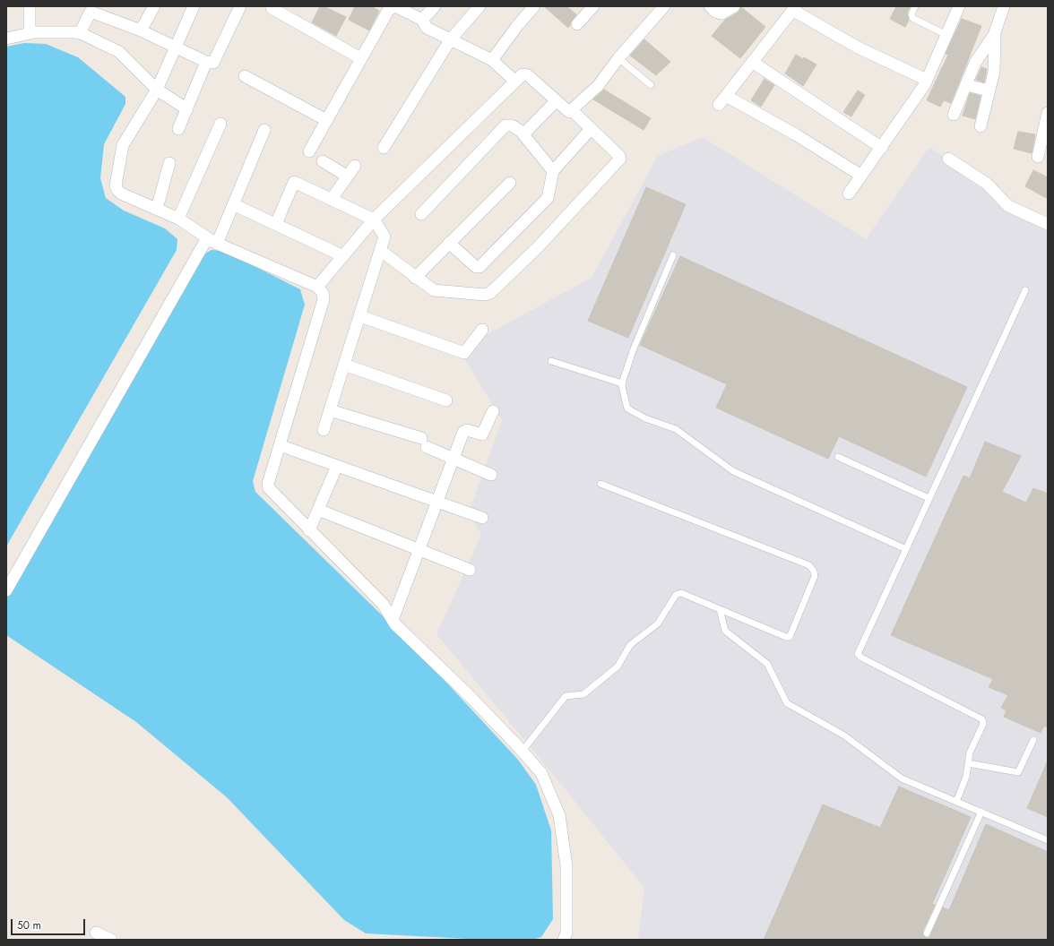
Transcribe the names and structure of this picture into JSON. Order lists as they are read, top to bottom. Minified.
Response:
{"scale_bar":"50 m"}
